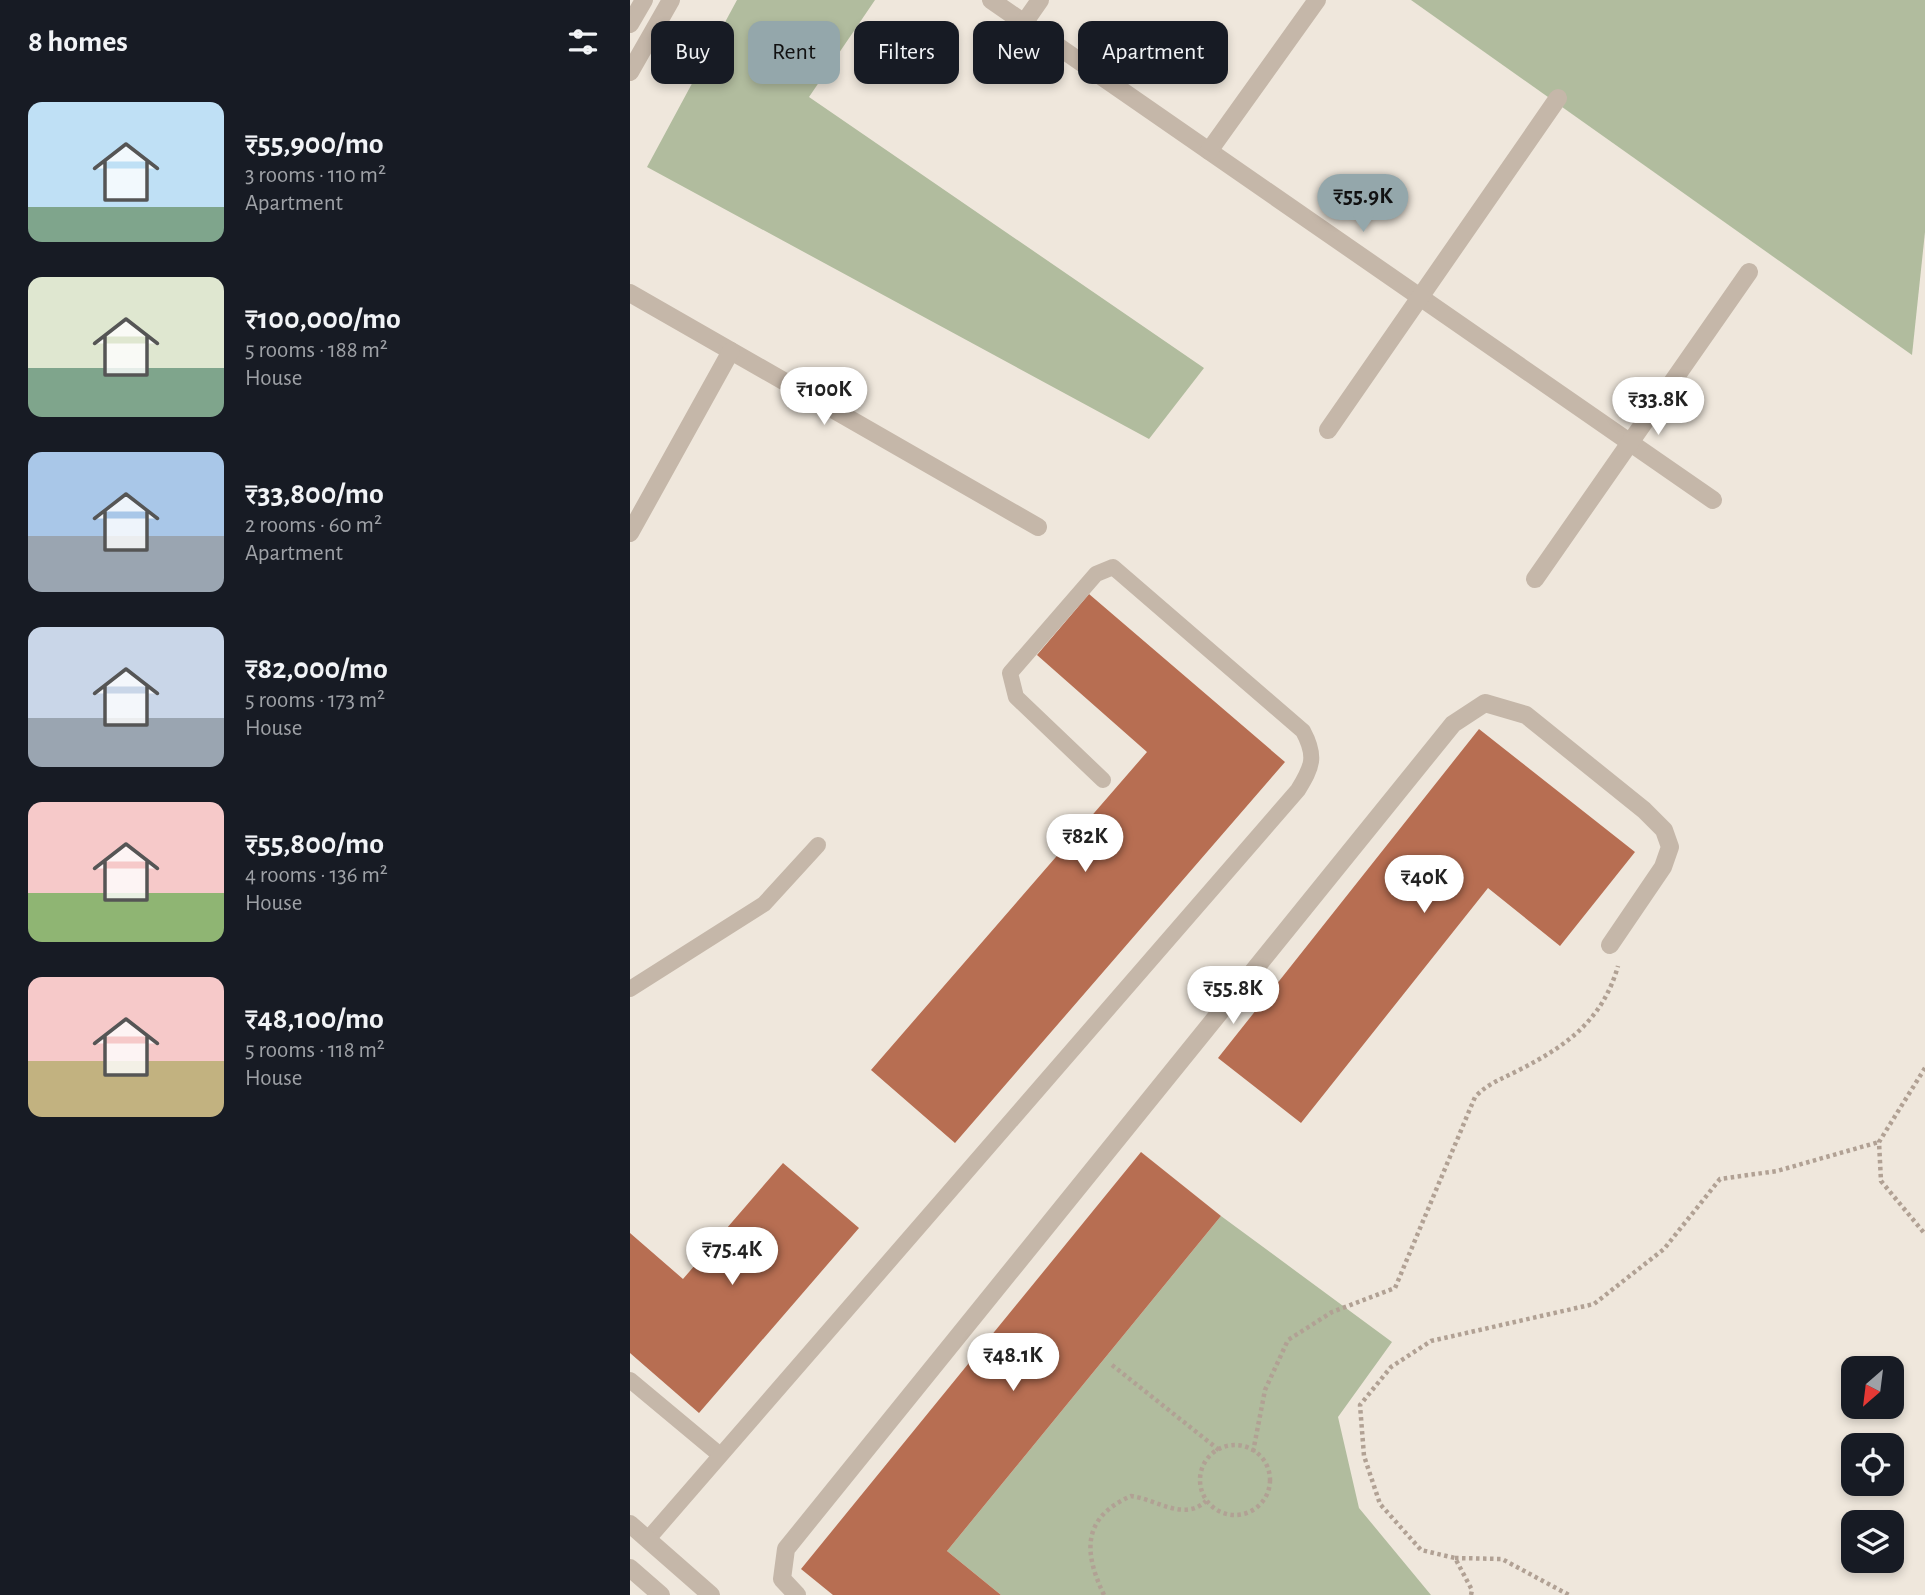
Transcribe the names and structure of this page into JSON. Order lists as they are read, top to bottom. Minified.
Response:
{"north":"bottom left","page":{"heading":"8 homes","chip":["Buy","Rent","Filters","New","Apartment"],"list":[{"name":"₹55,900/mo","note":"3 rooms · 110 m² · Apartment"},{"name":"₹100,000/mo","note":"5 rooms · 188 m² · House"},{"name":"₹33,800/mo","note":"2 rooms · 60 m² · Apartment"},{"name":"₹82,000/mo","note":"5 rooms · 173 m² · House"},{"name":"₹55,800/mo","note":"4 rooms · 136 m² · House"},{"name":"₹48,100/mo","note":"5 rooms · 118 m² · House"}],"price":["₹55.9K","₹100K","₹33.8K","₹82K","₹40K","₹55.8K","₹75.4K","₹48.1K"]}}
